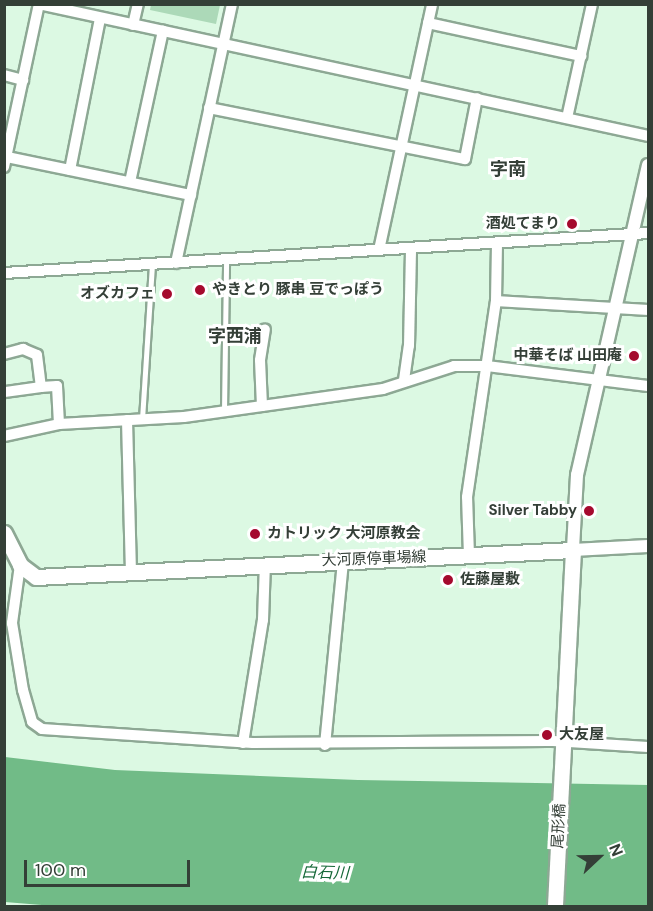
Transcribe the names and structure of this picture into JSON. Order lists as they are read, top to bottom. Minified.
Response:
{"streets":{"main road":["大河原停車場線","尾形橋"]},"districts":["字南","字西浦"],"water":["白石川"],"places":["酒処てまり","やきとり 豚串 豆でっぽう","オズカフェ","中華そば 山田庵","Silver Tabby","カトリック 大河原教会","佐藤屋敷","大友屋"],"scale_bar":"100 m","north":"right"}
